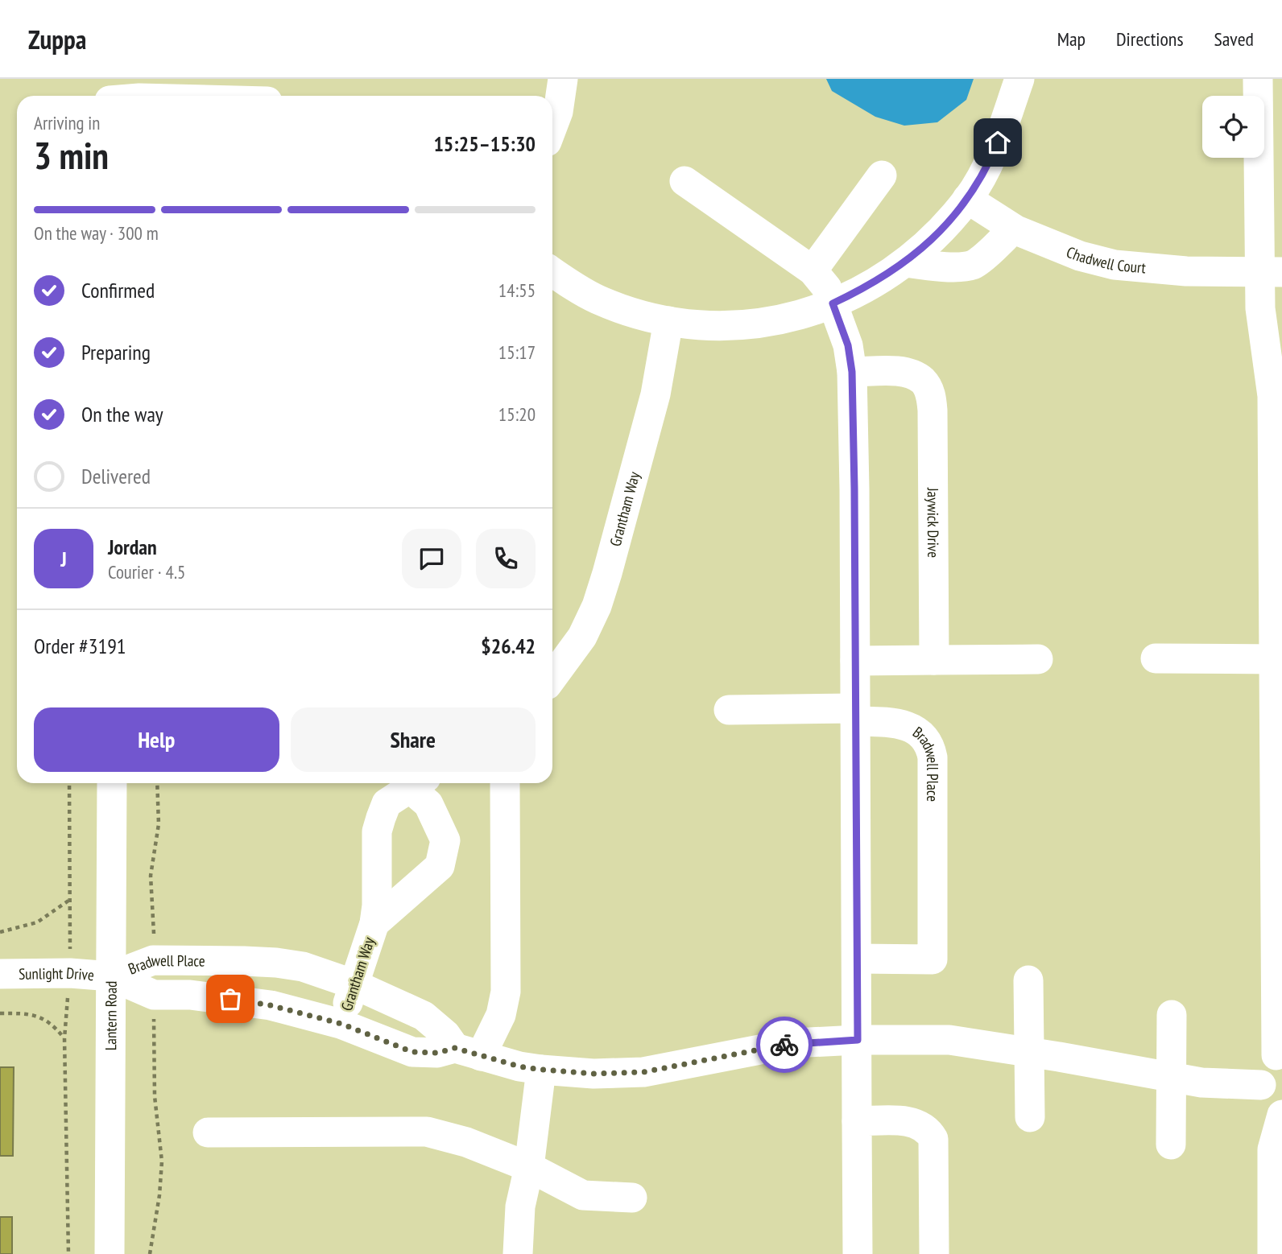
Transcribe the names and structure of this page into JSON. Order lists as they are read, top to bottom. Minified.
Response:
{"streets":{"street":["Chadwell Court","Grantham Way","Jaywick Drive","Bradwell Place","Sunlight Drive","Lantern Road"]},"crossings":[["Grantham Way","Bradwell Place"],["Bradwell Place","Sunlight Drive"],["Bradwell Place","Lantern Road"],["Sunlight Drive","Lantern Road"]],"page":{"header":"Zuppa","nav":["Map","Directions","Saved"],"heading":["3 min","Arriving in","15:25–15:30"],"panel":["Jordan","Courier · 4.5","Order #3191","$26.42"],"bar":"On the way · 300 m","list":[["Confirmed","14:55"],["Preparing","15:17"],["On the way","15:20"],"Delivered"],"round":"J","buttons":["Help","Share"]}}
